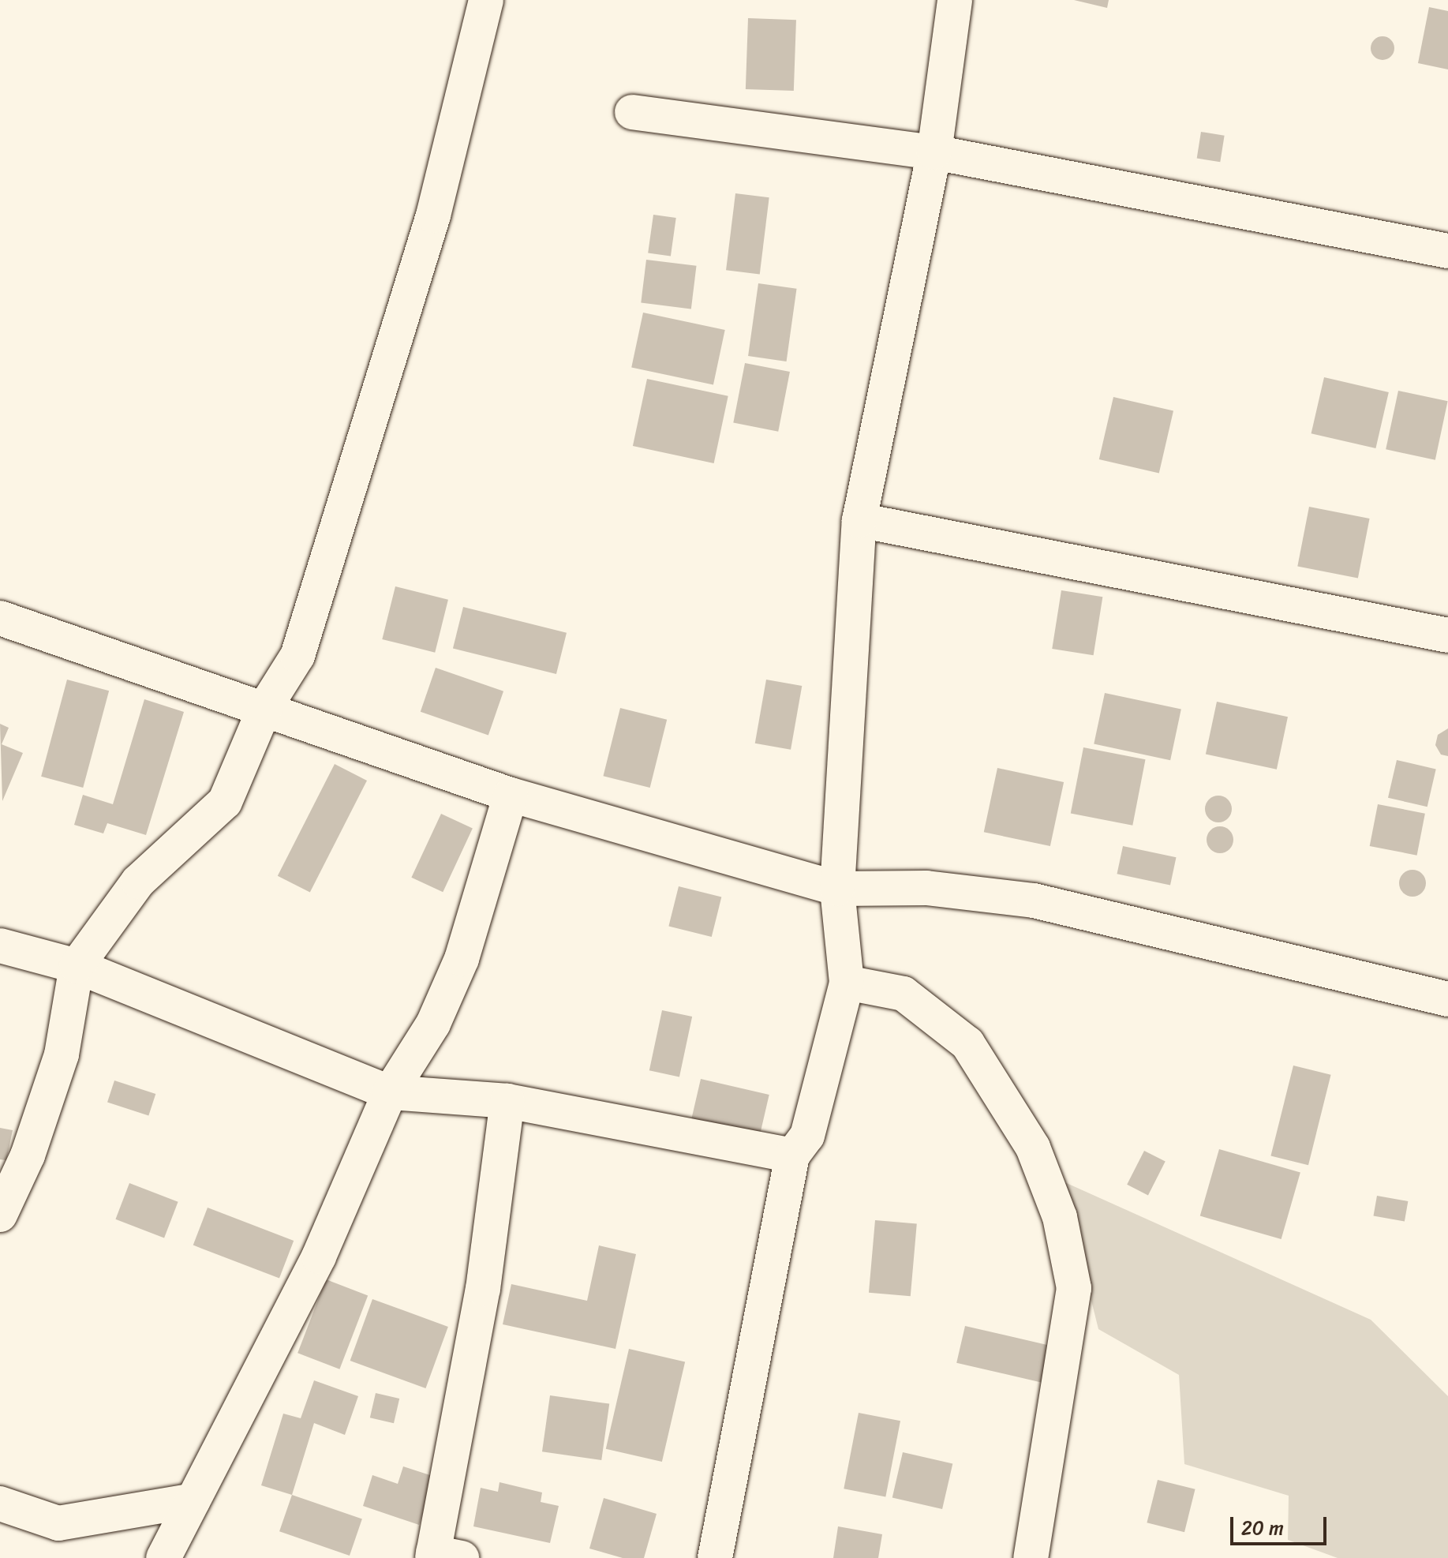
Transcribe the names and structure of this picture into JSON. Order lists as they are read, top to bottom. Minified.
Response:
{"scale_bar":"20 m"}
